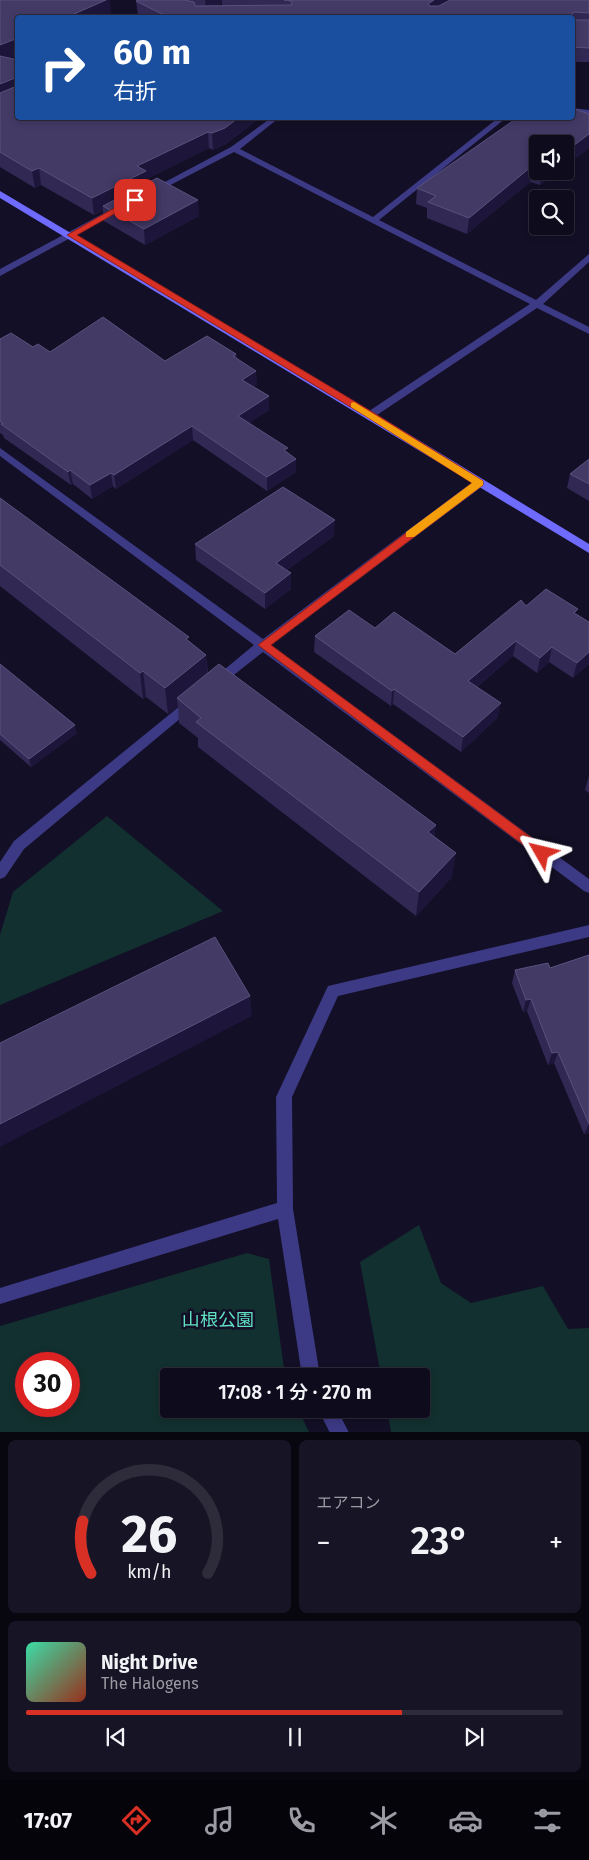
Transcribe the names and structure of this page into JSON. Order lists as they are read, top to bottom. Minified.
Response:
{"parks":["山根公園"],"page":{"turn":["60 m","右折"],"limit":"30","trip":"17:08 · 1 分 · 270 m","tile":"エアコン","heat":["−","23°","+"],"song":["Night Drive","The Halogens"],"tabs":"17:07","gauge":["26","km/h"]}}
